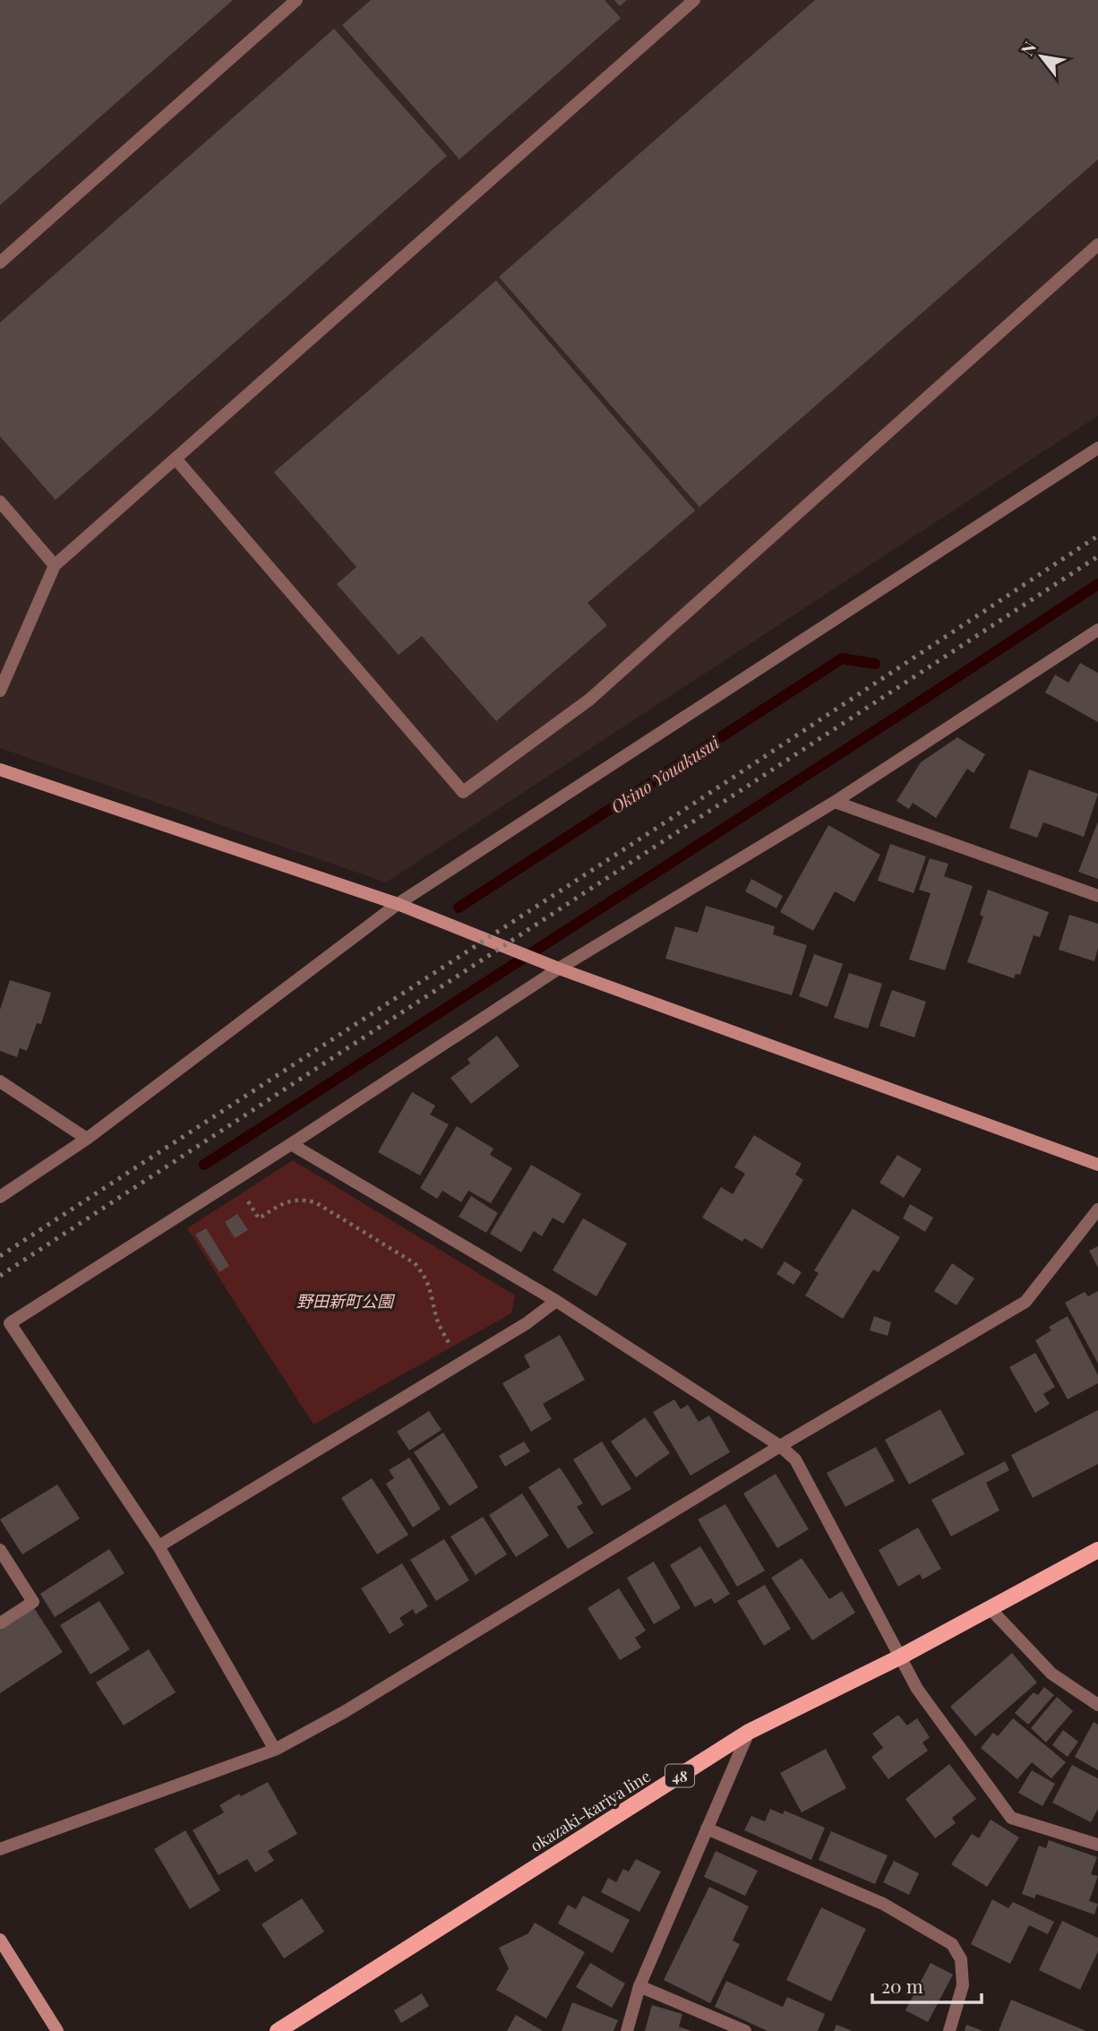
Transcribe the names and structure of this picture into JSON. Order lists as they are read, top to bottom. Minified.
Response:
{"streets":{"main road":["48","okazaki-kariya line"]},"water":["Okino Youakusui"],"parks":["野田新町公園"],"scale_bar":"20 m","north":"top left"}
